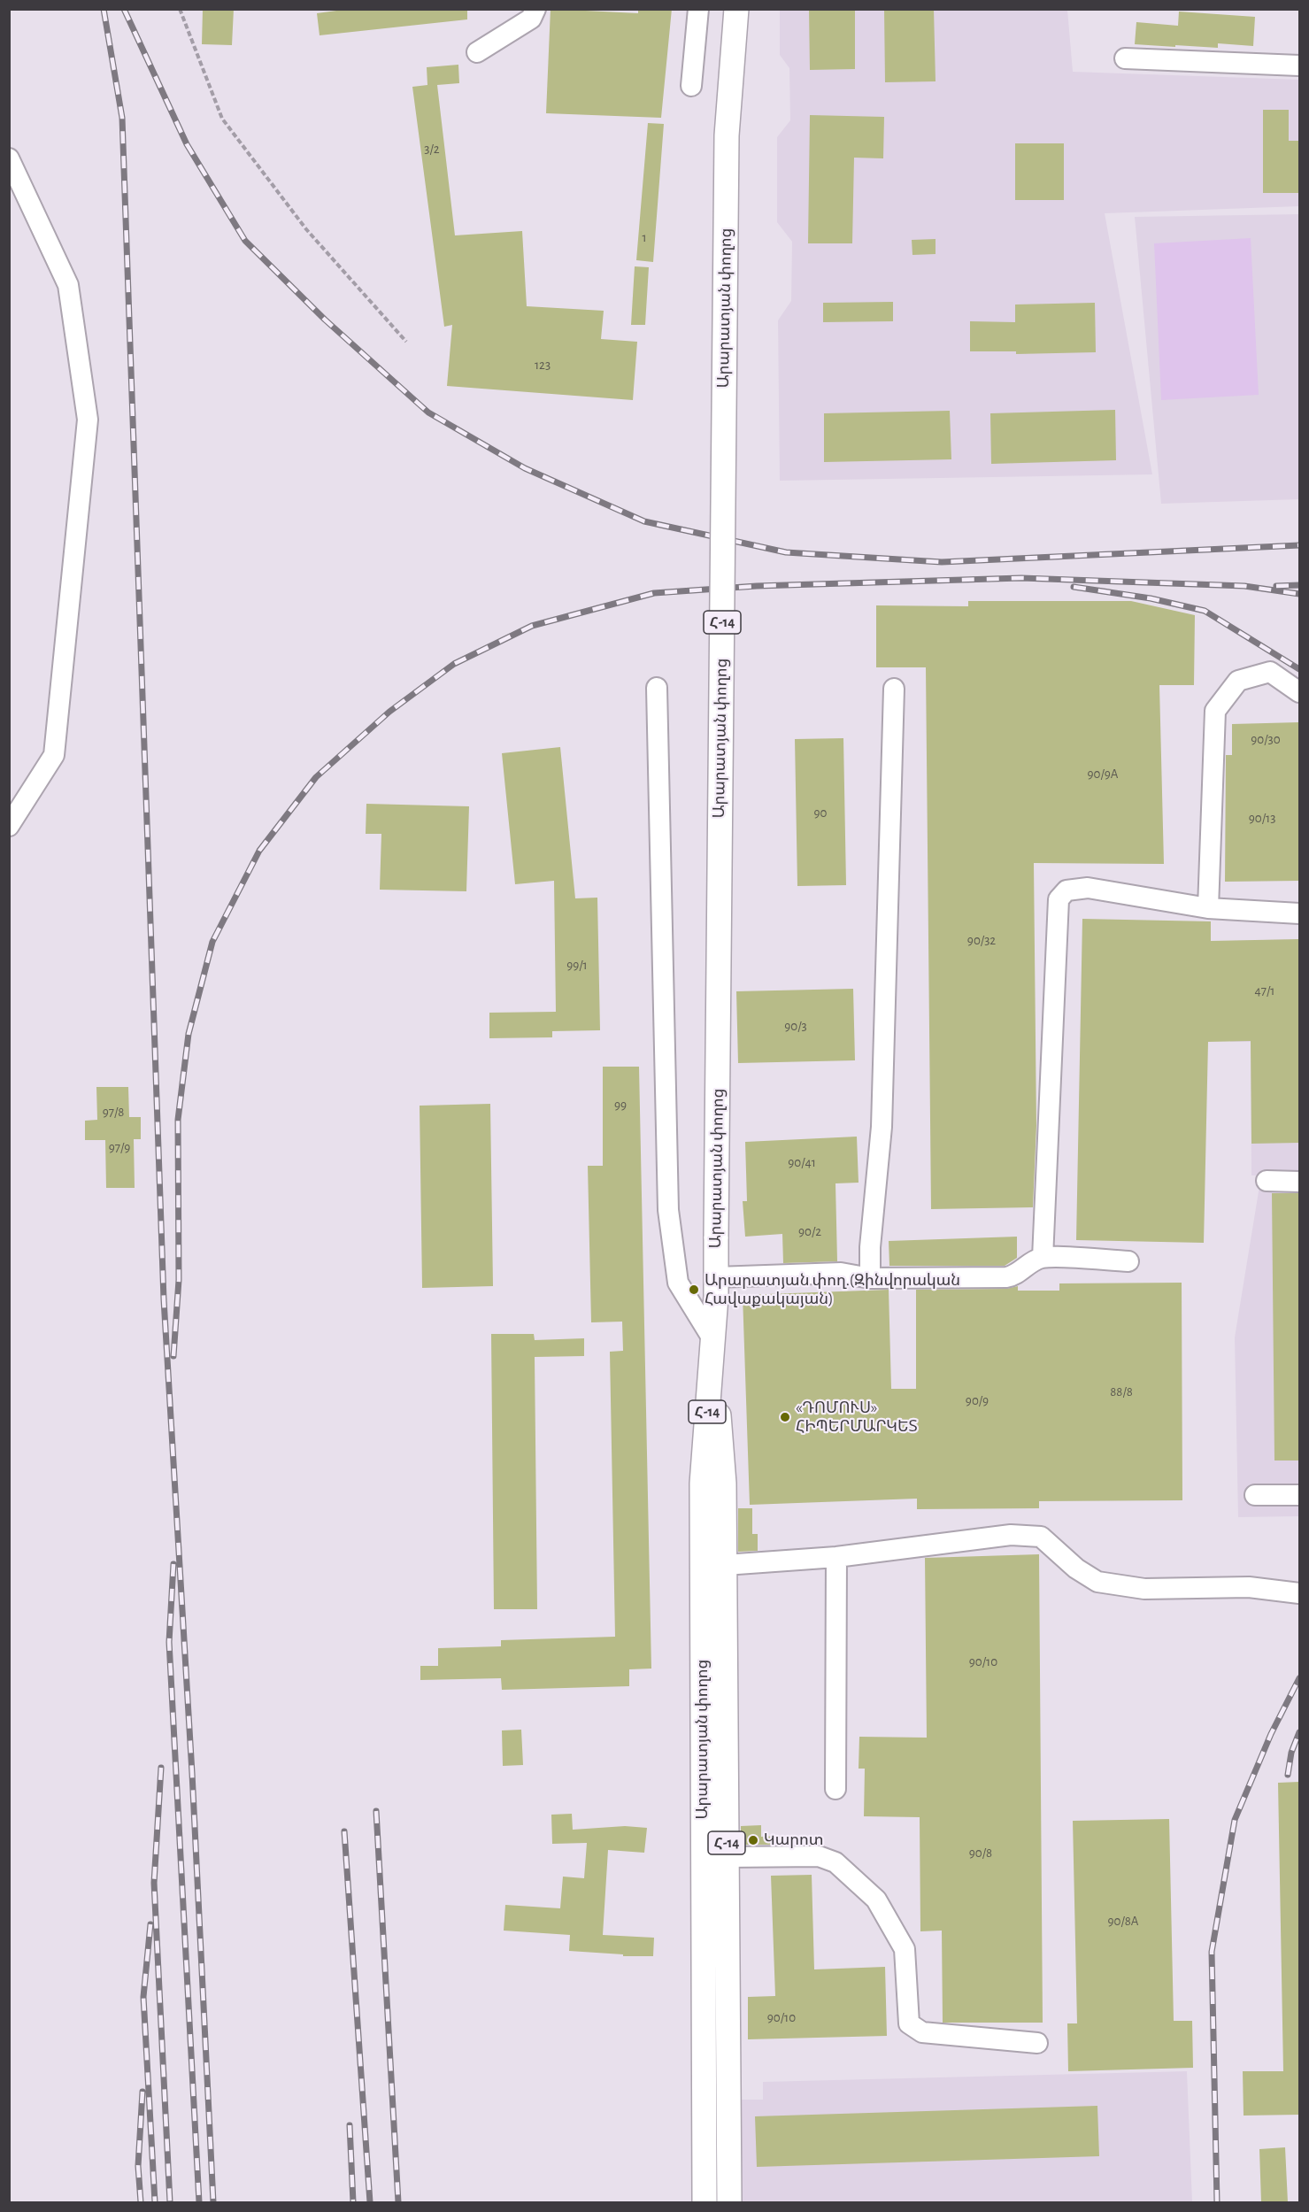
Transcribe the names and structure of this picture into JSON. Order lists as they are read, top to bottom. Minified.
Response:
{"streets":{"main road":["Արարատյան փողոց","Հ-14"]},"places":["Արարատյան փող․(Զինվորական Հավաքակայան)","«ԴՈՄՈՒՍ» ՀԻՊԵՐՄԱՐԿԵՏ","Կարոտ"],"house_numbers":["3/2","1","123","90/30","90/9A","90","90/13","90/32","99/1","47/1","90/3","99","97/8","97/9","90/41","90/2","88/8","90/9","90/10","90/8","90/8A","90/10"]}
